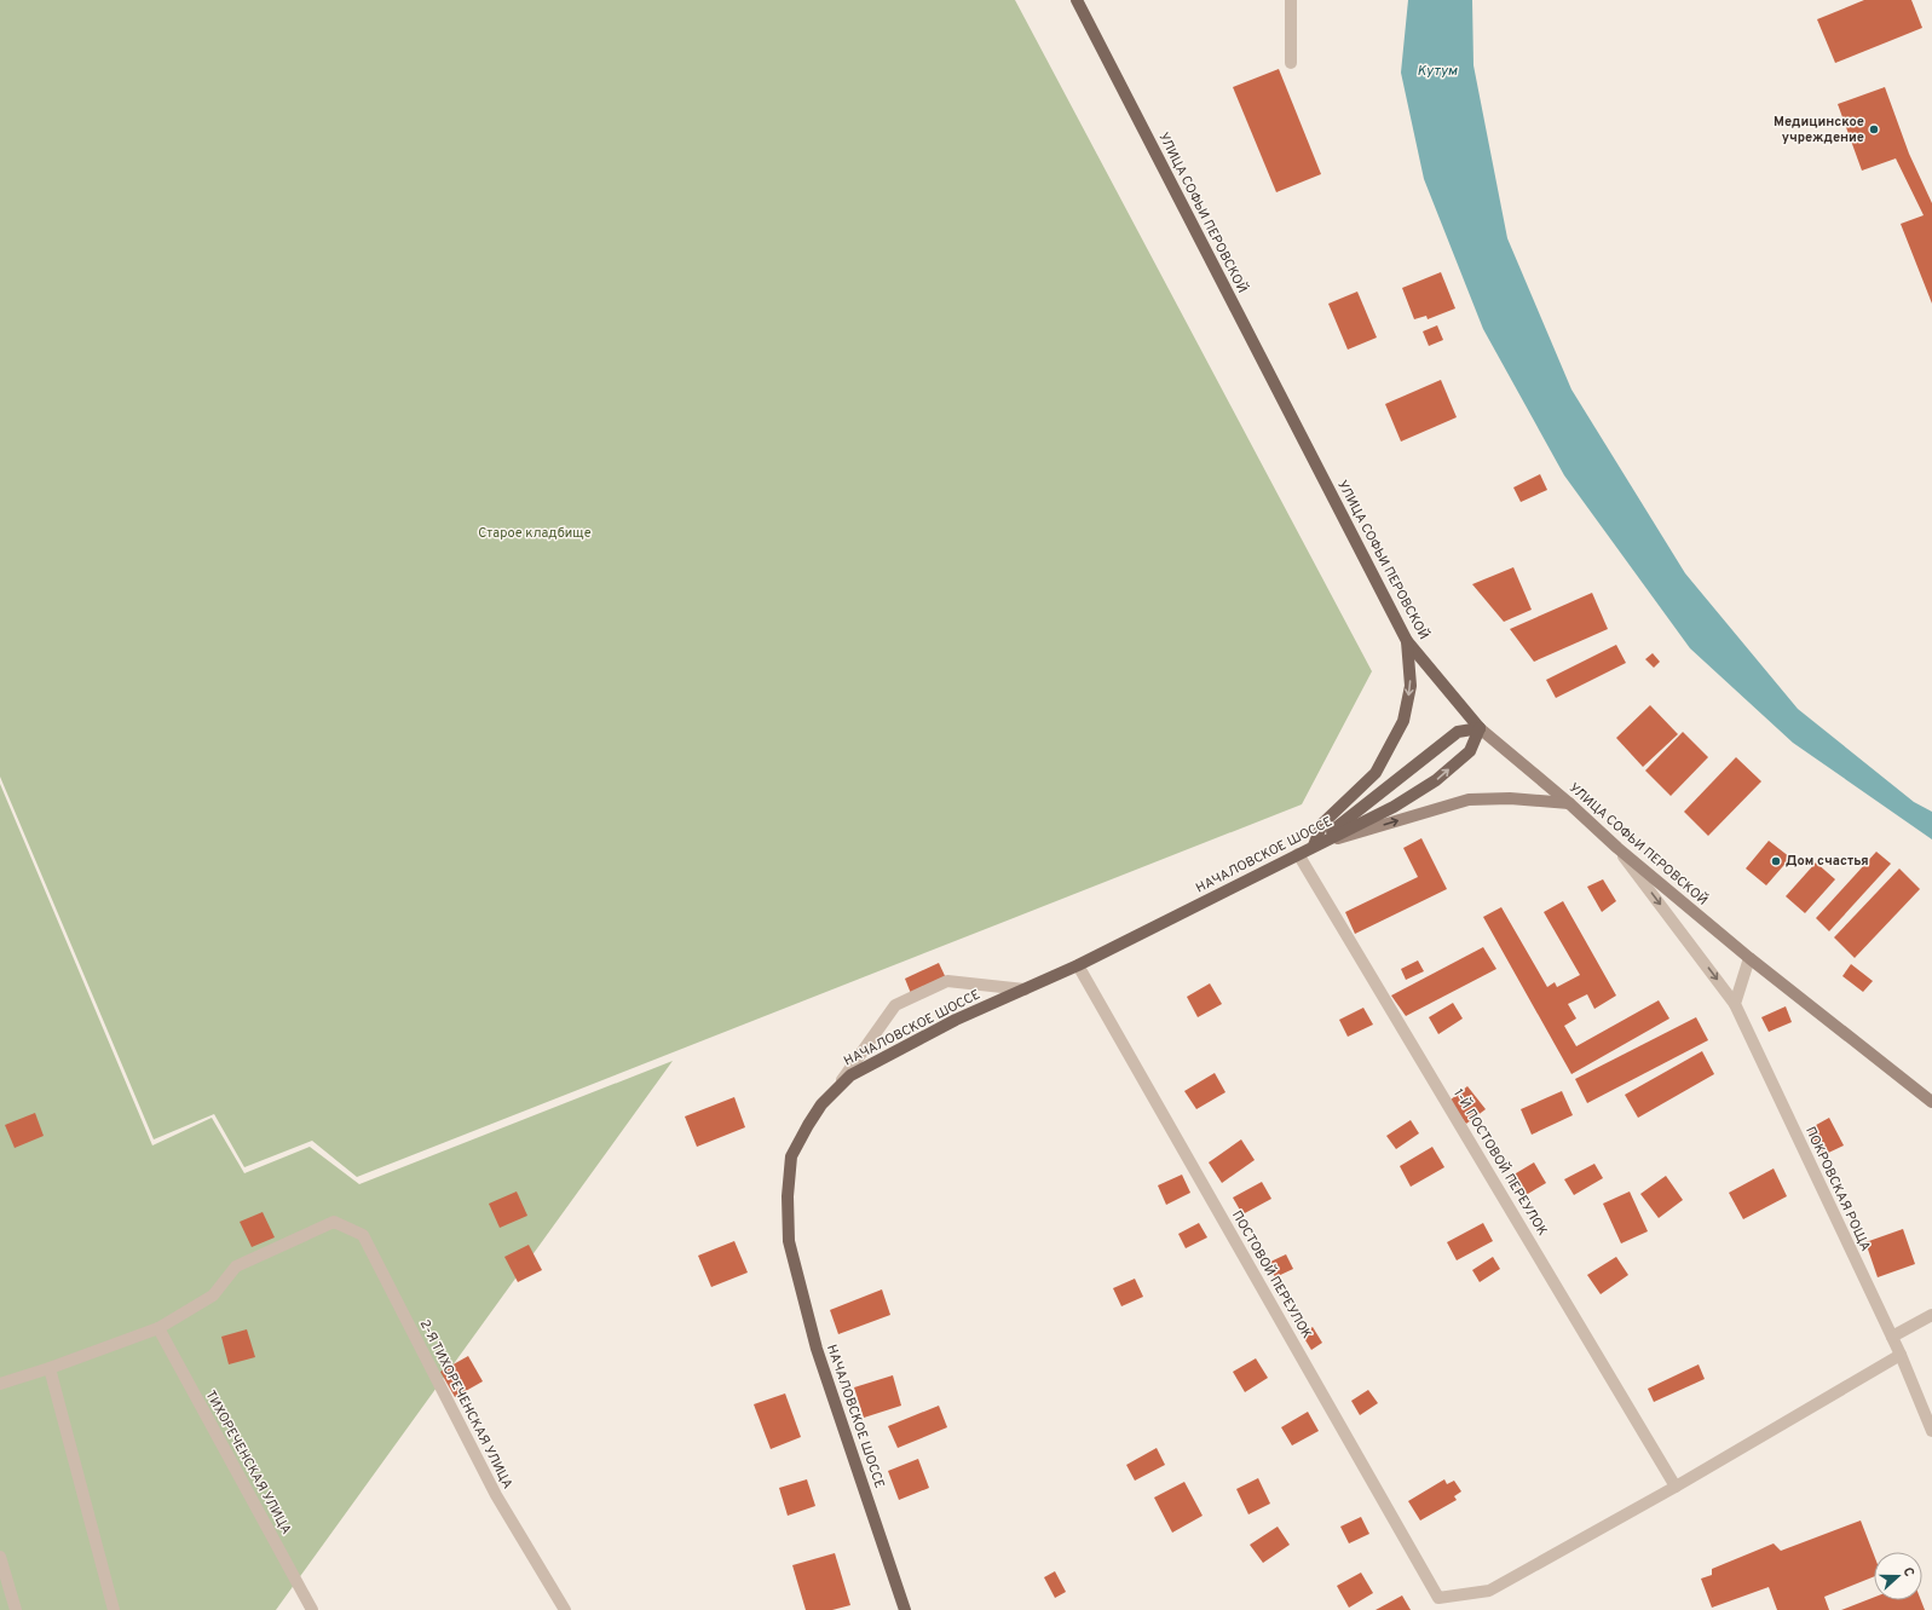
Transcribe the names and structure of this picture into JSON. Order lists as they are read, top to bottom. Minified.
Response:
{"streets":{"main road":["УЛИЦА СОФЬИ ПЕРОВСКОЙ","НАЧАЛОВСКОЕ ШОССЕ"],"street":["1-Й ПОСТОВОЙ ПЕРЕУЛОК","ПОКРОВСКАЯ РОЩА","ПОСТОВОЙ ПЕРЕУЛОК","2-Я ТИХОРЕЧЕНСКАЯ УЛИЦА","ТИХОРЕЧЕНСКАЯ УЛИЦА"]},"crossings":[["УЛИЦА СОФЬИ ПЕРОВСКОЙ","НАЧАЛОВСКОЕ ШОССЕ"],["УЛИЦА СОФЬИ ПЕРОВСКОЙ","ПОКРОВСКАЯ РОЩА"],["НАЧАЛОВСКОЕ ШОССЕ","1-Й ПОСТОВОЙ ПЕРЕУЛОК"],["НАЧАЛОВСКОЕ ШОССЕ","ПОСТОВОЙ ПЕРЕУЛОК"],["1-Й ПОСТОВОЙ ПЕРЕУЛОК","ПОСТОВОЙ ПЕРЕУЛОК"],["2-Я ТИХОРЕЧЕНСКАЯ УЛИЦА","ТИХОРЕЧЕНСКАЯ УЛИЦА"]],"water":["Кутум"],"parks":["Старое кладбище"],"places":["Медицинское учреждение","Дом счастья"],"north":"right"}
